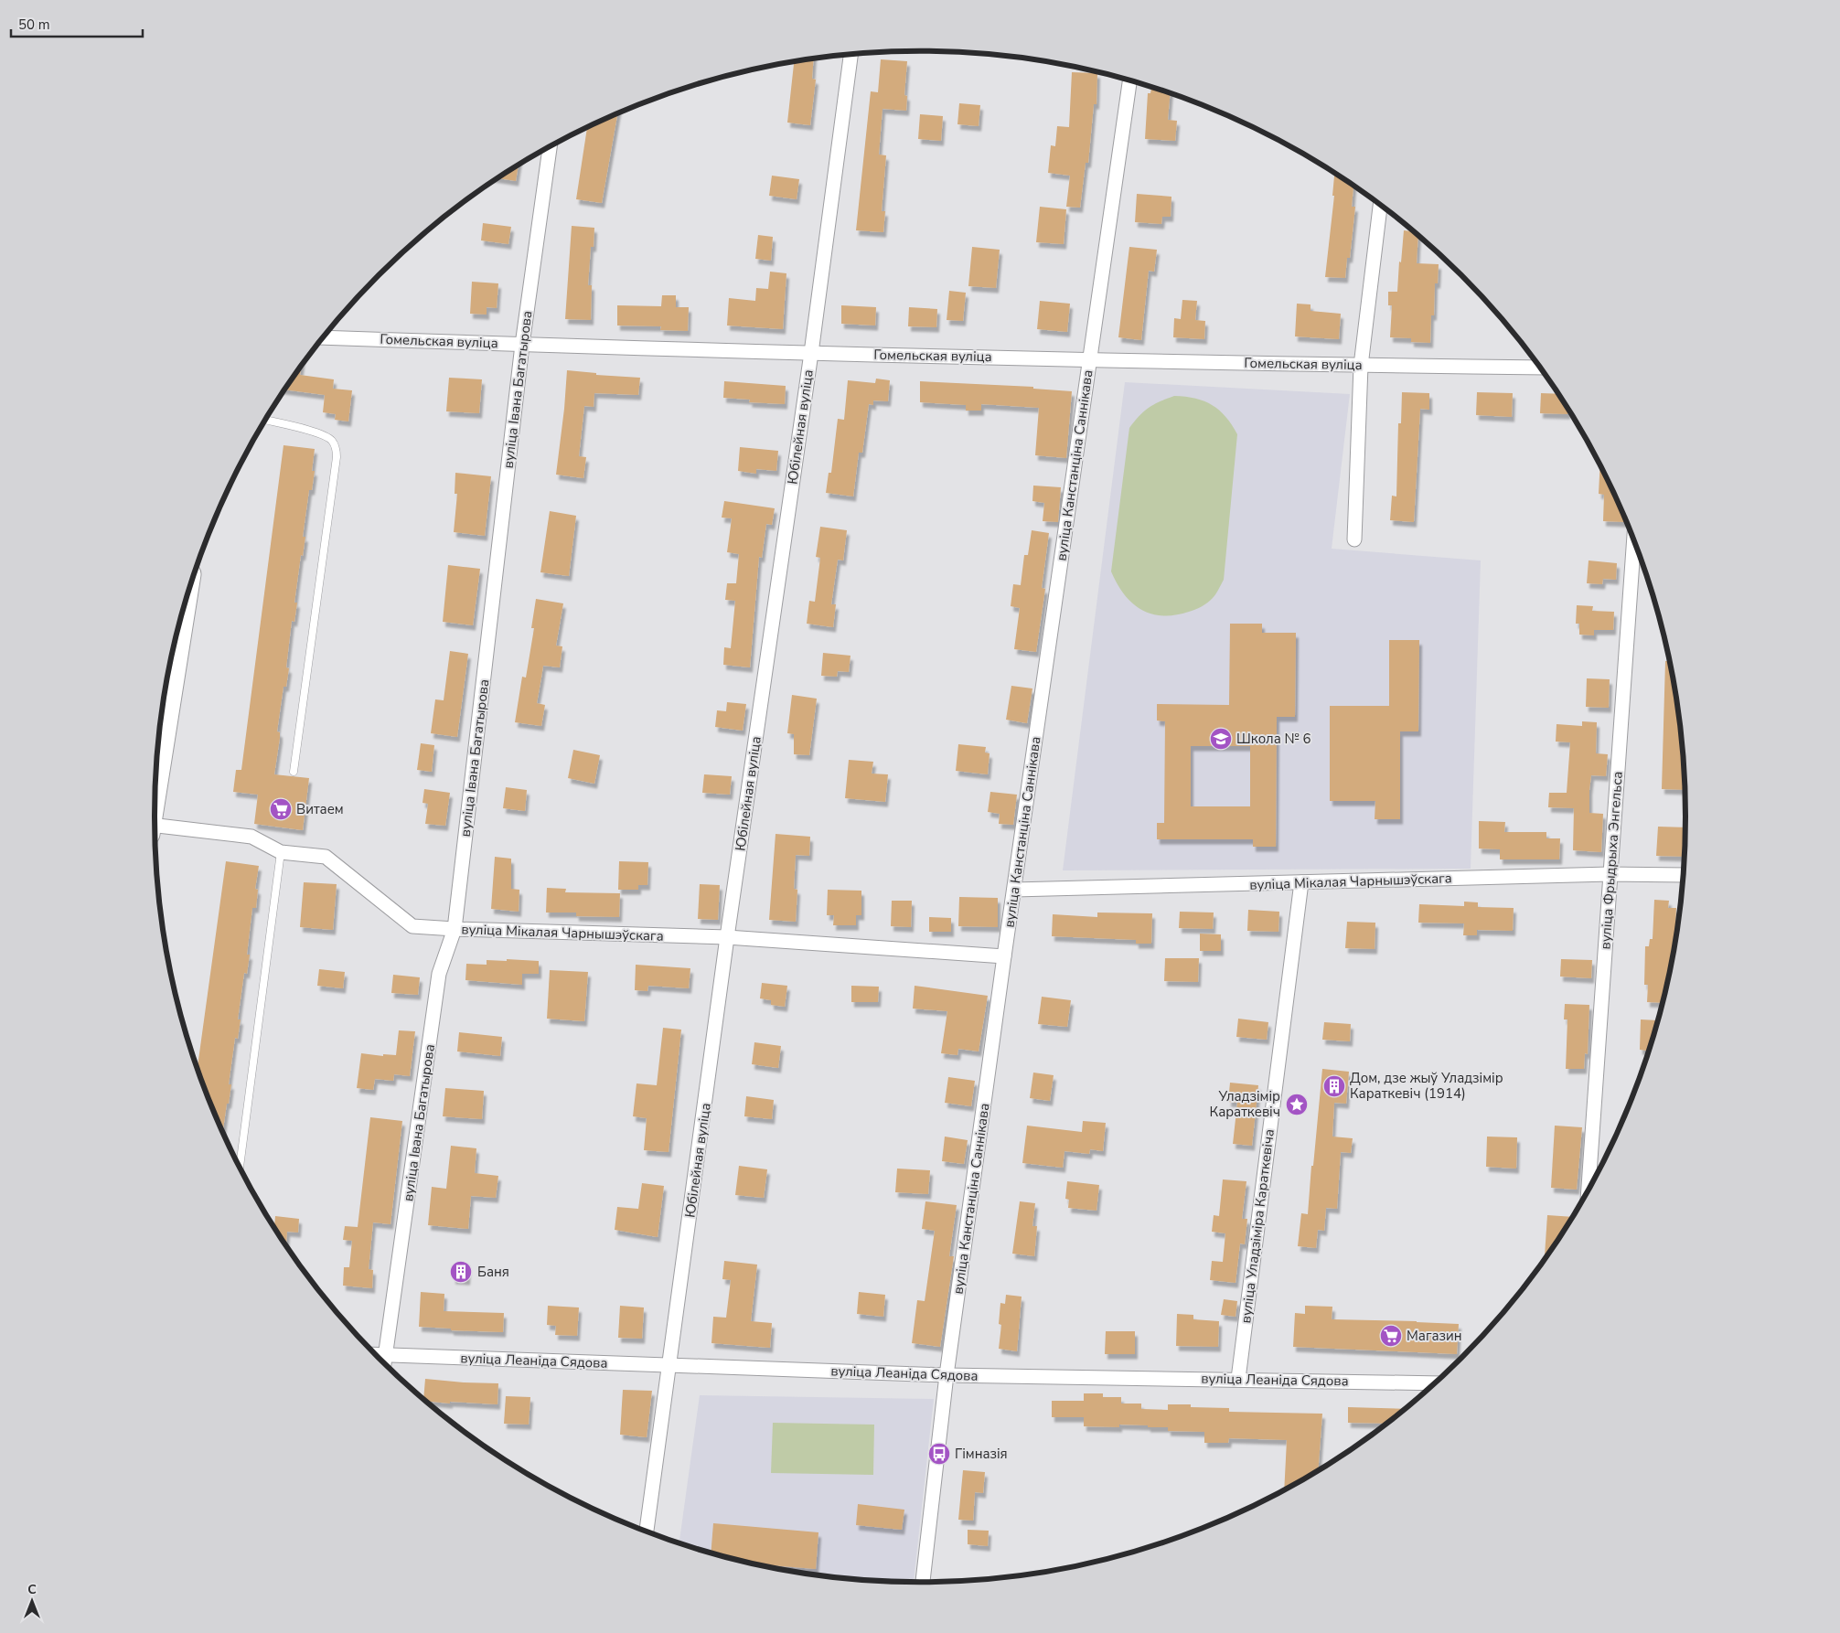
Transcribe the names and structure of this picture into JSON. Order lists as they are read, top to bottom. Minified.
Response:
{"streets":{"street":["Гомельская вуліца","вуліца Івана Багатырова","Юбілейная вуліца","вуліца Канстанціна Саннікава","вуліца Фрыдрыха Энгельса","вуліца Мікалая Чарнышэўскага","вуліца Уладзіміра Караткевіча","вуліца Леаніда Сядова"]},"crossings":[["Гомельская вуліца","вуліца Івана Багатырова"],["Гомельская вуліца","Юбілейная вуліца"],["Гомельская вуліца","вуліца Канстанціна Саннікава"],["вуліца Івана Багатырова","вуліца Мікалая Чарнышэўскага"],["вуліца Івана Багатырова","вуліца Леаніда Сядова"],["Юбілейная вуліца","вуліца Мікалая Чарнышэўскага"],["Юбілейная вуліца","вуліца Леаніда Сядова"],["вуліца Канстанціна Саннікава","вуліца Мікалая Чарнышэўскага"],["вуліца Канстанціна Саннікава","вуліца Леаніда Сядова"],["вуліца Фрыдрыха Энгельса","вуліца Мікалая Чарнышэўскага"],["вуліца Мікалая Чарнышэўскага","вуліца Уладзіміра Караткевіча"],["вуліца Уладзіміра Караткевіча","вуліца Леаніда Сядова"]],"places":{"school or university":["Школа № 6"],"supermarket":["Витаем","Магазин"],"building":["Дом, дзе жыў Уладзімір Караткевіч (1914)","Баня"],"place":["Уладзімір Караткевіч"],"bus stop":["Гімназія"]},"scale_bar":"50 m","north":"top"}
